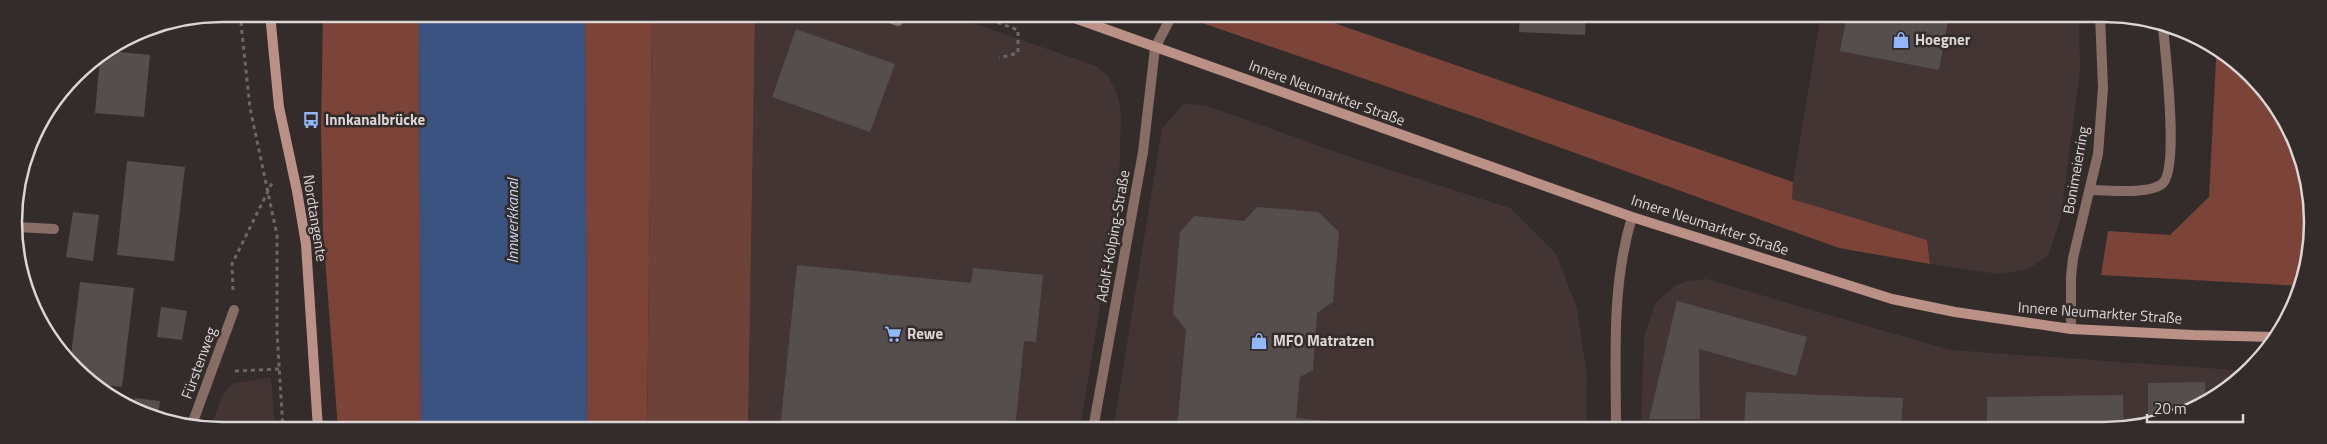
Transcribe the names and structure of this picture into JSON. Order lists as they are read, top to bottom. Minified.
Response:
{"streets":{"main road":["Innere Neumarkter Straße","Nordtangente"],"street":["Bonimeierring","Adolf-Kolping-Straße","Fürstenweg"]},"crossings":[["Innere Neumarkter Straße","Bonimeierring"],["Innere Neumarkter Straße","Adolf-Kolping-Straße"]],"water":["Innwerkkanal"],"places":{"shop":["Hoegner","MFO Matratzen"],"bus stop":["Innkanalbrücke"],"supermarket":["Rewe"]},"scale_bar":"20 m"}
